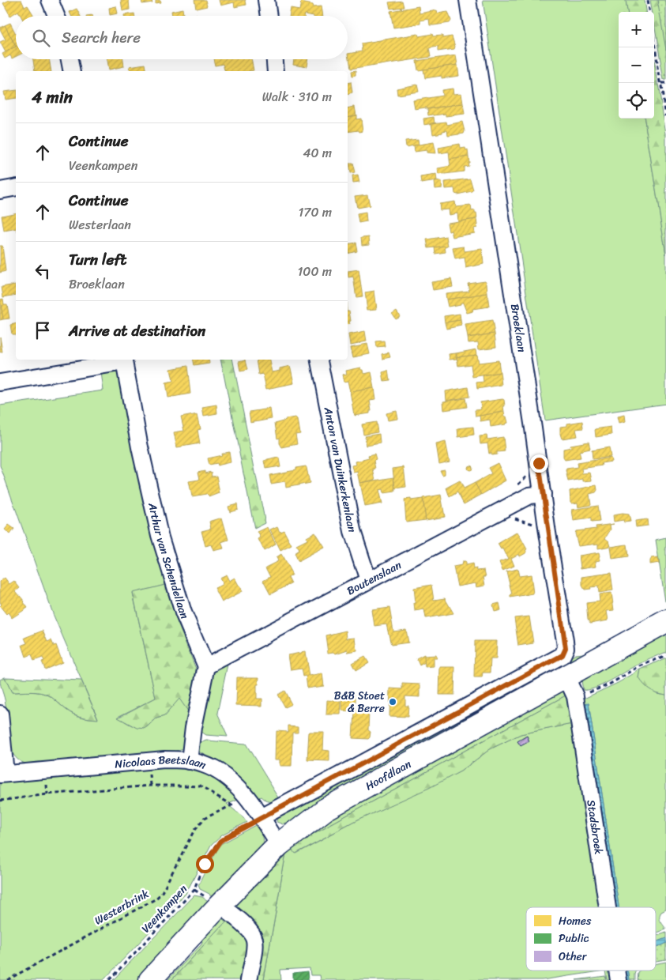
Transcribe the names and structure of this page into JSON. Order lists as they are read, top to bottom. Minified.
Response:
{"streets":{"street":["Broeklaan","Anton van Duinkerkenlaan","Arthur van Schendellaan","Boutenslaan","Nicolaas Beetslaan","Hoofdlaan","Stadsbroek"],"path":["Westerbrink","Veenkampen"]},"crossings":[["Broeklaan","Boutenslaan"],["Broeklaan","Hoofdlaan"],["Broeklaan","Stadsbroek"],["Anton van Duinkerkenlaan","Boutenslaan"],["Arthur van Schendellaan","Boutenslaan"],["Nicolaas Beetslaan","Hoofdlaan"],["Nicolaas Beetslaan","Veenkampen"],["Hoofdlaan","Stadsbroek"]],"places":["B&B Stoet & Berre"],"legend":["Homes","Public","Other"],"page":{"map_buttons":["+","−"],"search":"Search here","heading":["4 min","Walk · 310 m"],"list":[["Continue","Veenkampen","40 m"],["Continue","Westerlaan","170 m"],["Turn left","Broeklaan","100 m"],"Arrive at destination"]}}
